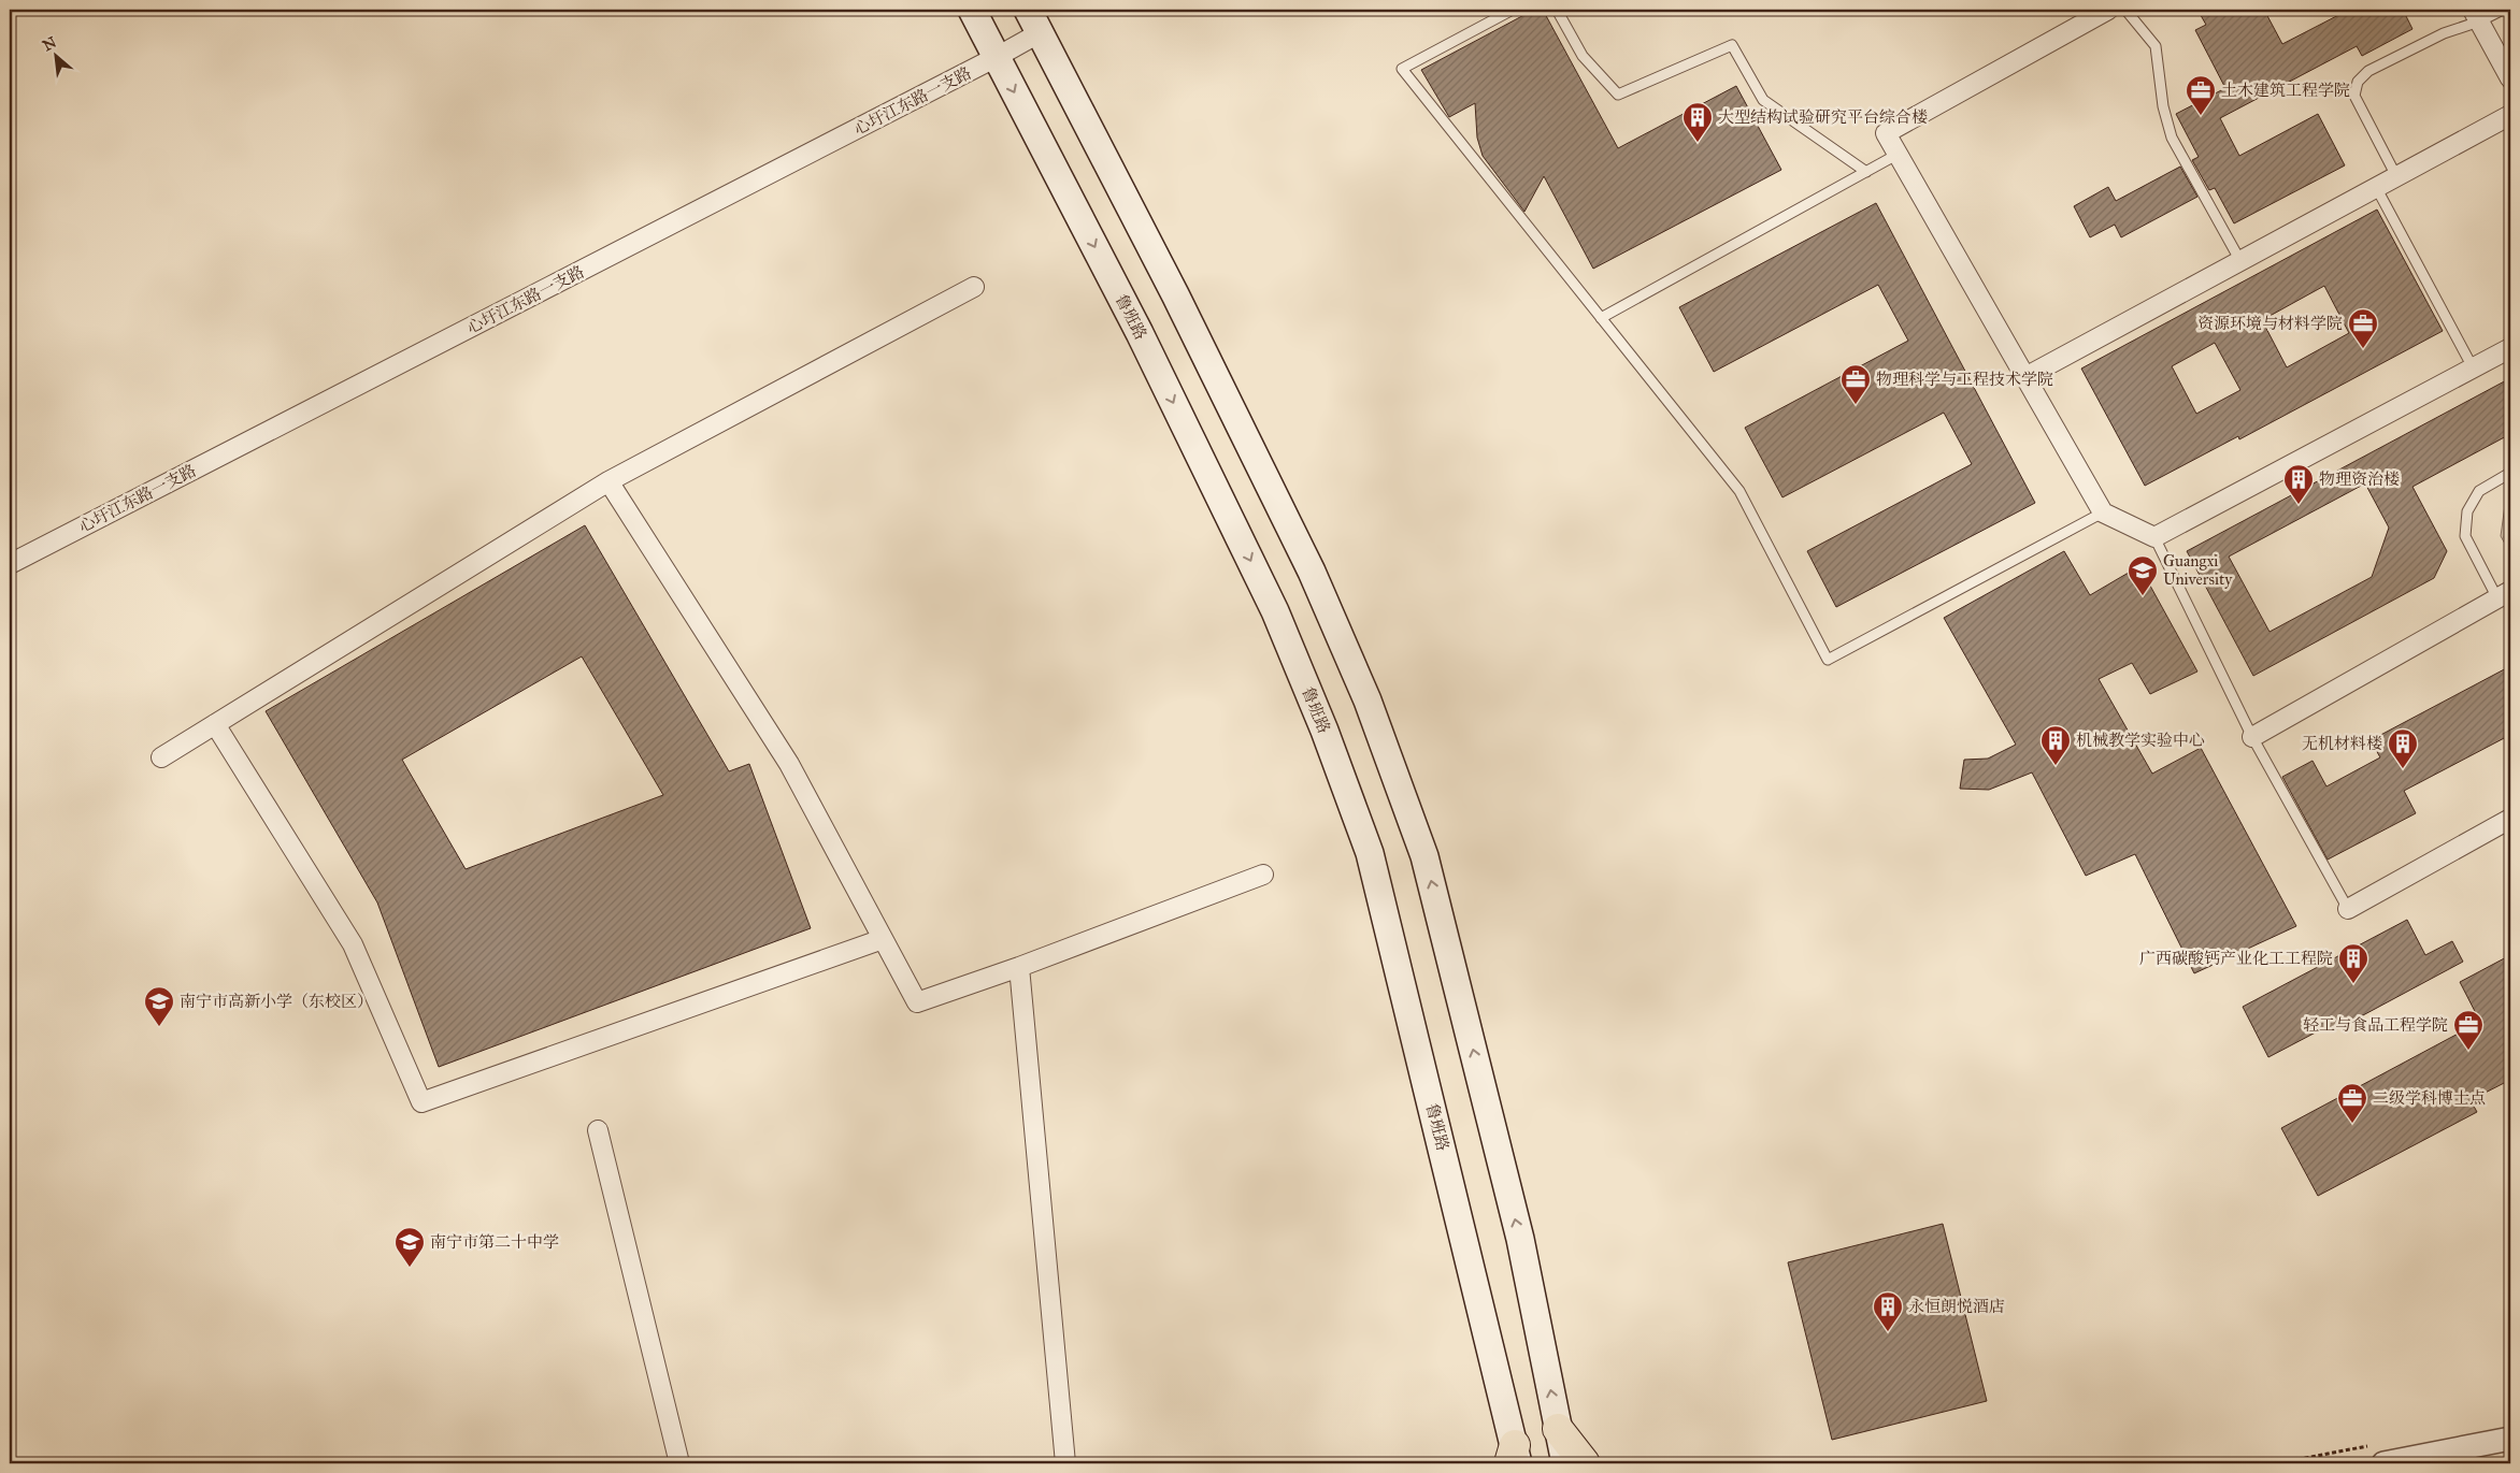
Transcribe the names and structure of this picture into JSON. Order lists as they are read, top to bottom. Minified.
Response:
{"streets":{"main road":["鲁班路"],"street":["心圩江东路一支路"]},"crossings":[["心圩江东路一支路","鲁班路"]],"places":{"office":["土木建筑工程学院","资源环境与材料学院","物理科学与工程技术学院","轻工与食品工程学院","二级学科博士点"],"building":["大型结构试验研究平台综合楼","物理资治楼","机械教学实验中心","无机材料楼","广西碳酸钙产业化工工程院","永恒朗悦酒店"],"school or university":["Guangxi University","南宁市高新小学（东校区）","南宁市第二十中学"]},"north":"top left"}
